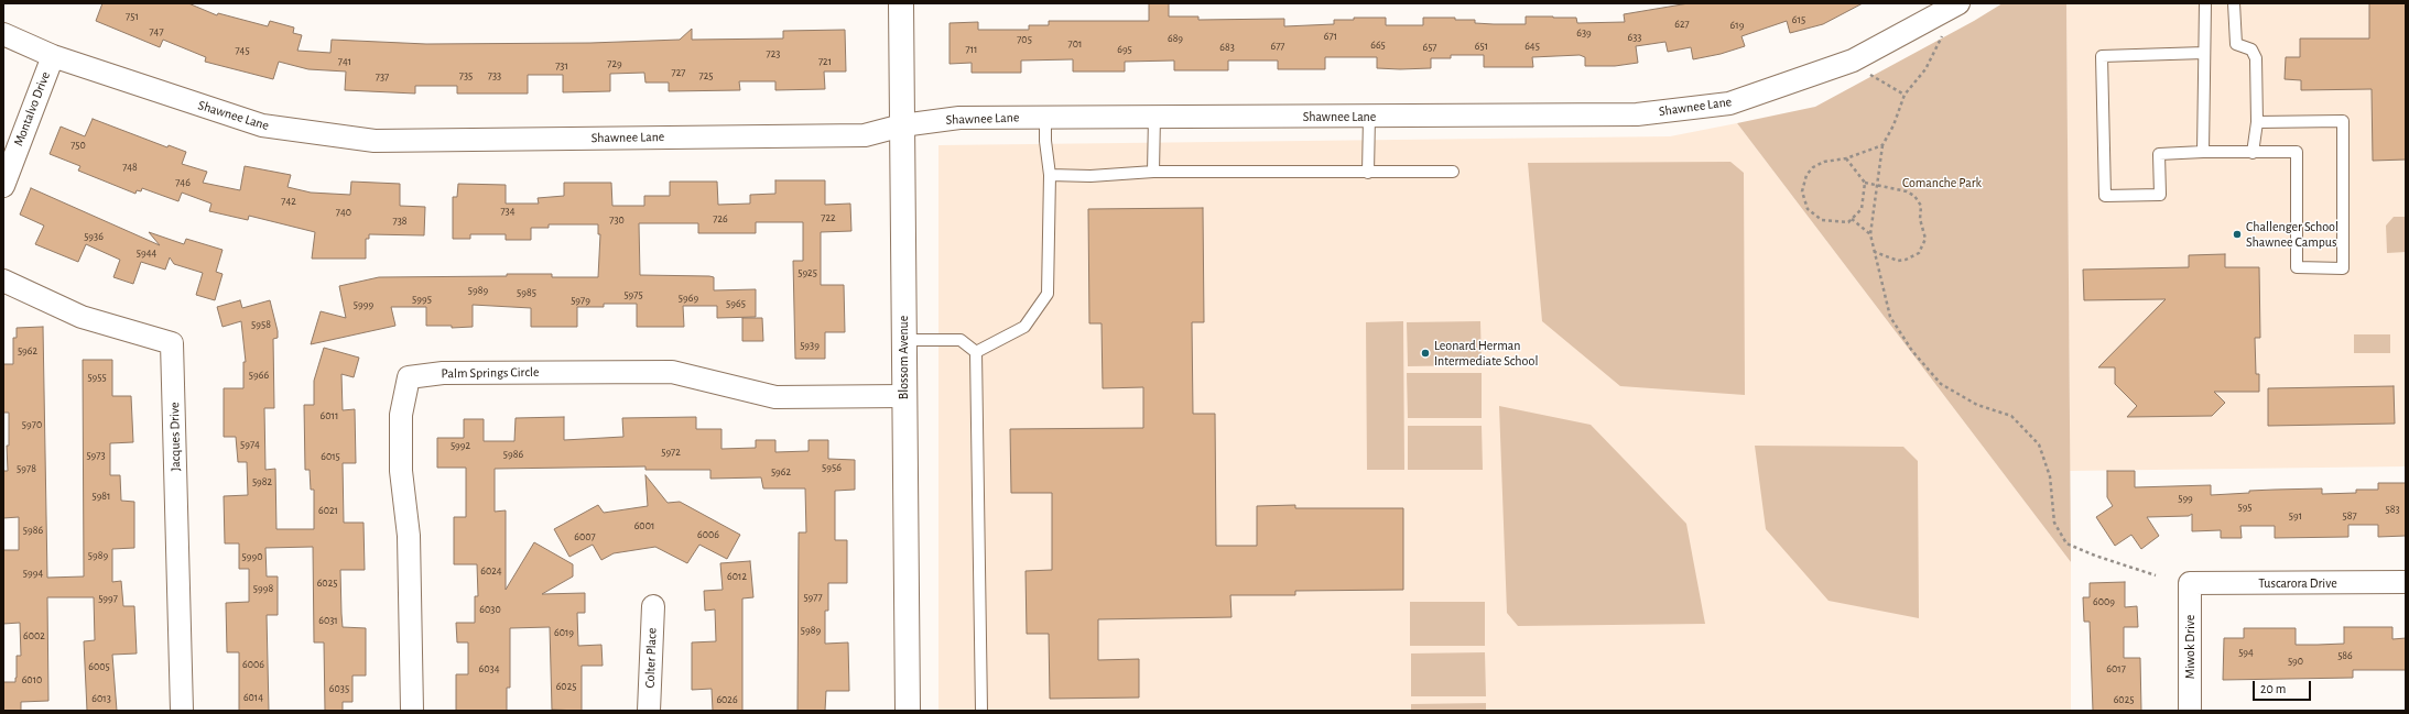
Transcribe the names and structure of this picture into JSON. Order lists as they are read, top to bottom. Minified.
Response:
{"streets":{"street":["Shawnee Lane","Montalvo Drive","Blossom Avenue","Palm Springs Circle","Jacques Drive","Tuscarora Drive","Miwok Drive","Colter Place"]},"crossings":[["Shawnee Lane","Montalvo Drive"],["Shawnee Lane","Blossom Avenue"],["Blossom Avenue","Palm Springs Circle"],["Tuscarora Drive","Miwok Drive"]],"parks":["Comanche Park"],"places":["Challenger School Shawnee Campus","Leonard Herman Intermediate School"],"house_numbers":["751","615","627","619","747","639","671","633","689","705","701","665","677","651","645","683","657","711","695","745","723","741","721","729","731","727","735","733","725","737","750","748","746","742","734","740","722","726","730","738","5936","5944","5925","5989","5985","5975","5969","5995","5979","5965","5999","5958","5939","5962","5966","5955","6011","5970","5974","5992","5972","5986","5973","6015","5956","5978","5962","5982","5981","599","595","583","6021","591","587","6001","5986","6006","6007","5989","5990","6024","5994","6012","6025","5998","5977","5997","6009","6030","6031","5989","6019","6002","594","586","590","6006","6005","6034","6017","6010","6025","6035","6014","6013","6026","6025"],"scale_bar":"20 m"}
